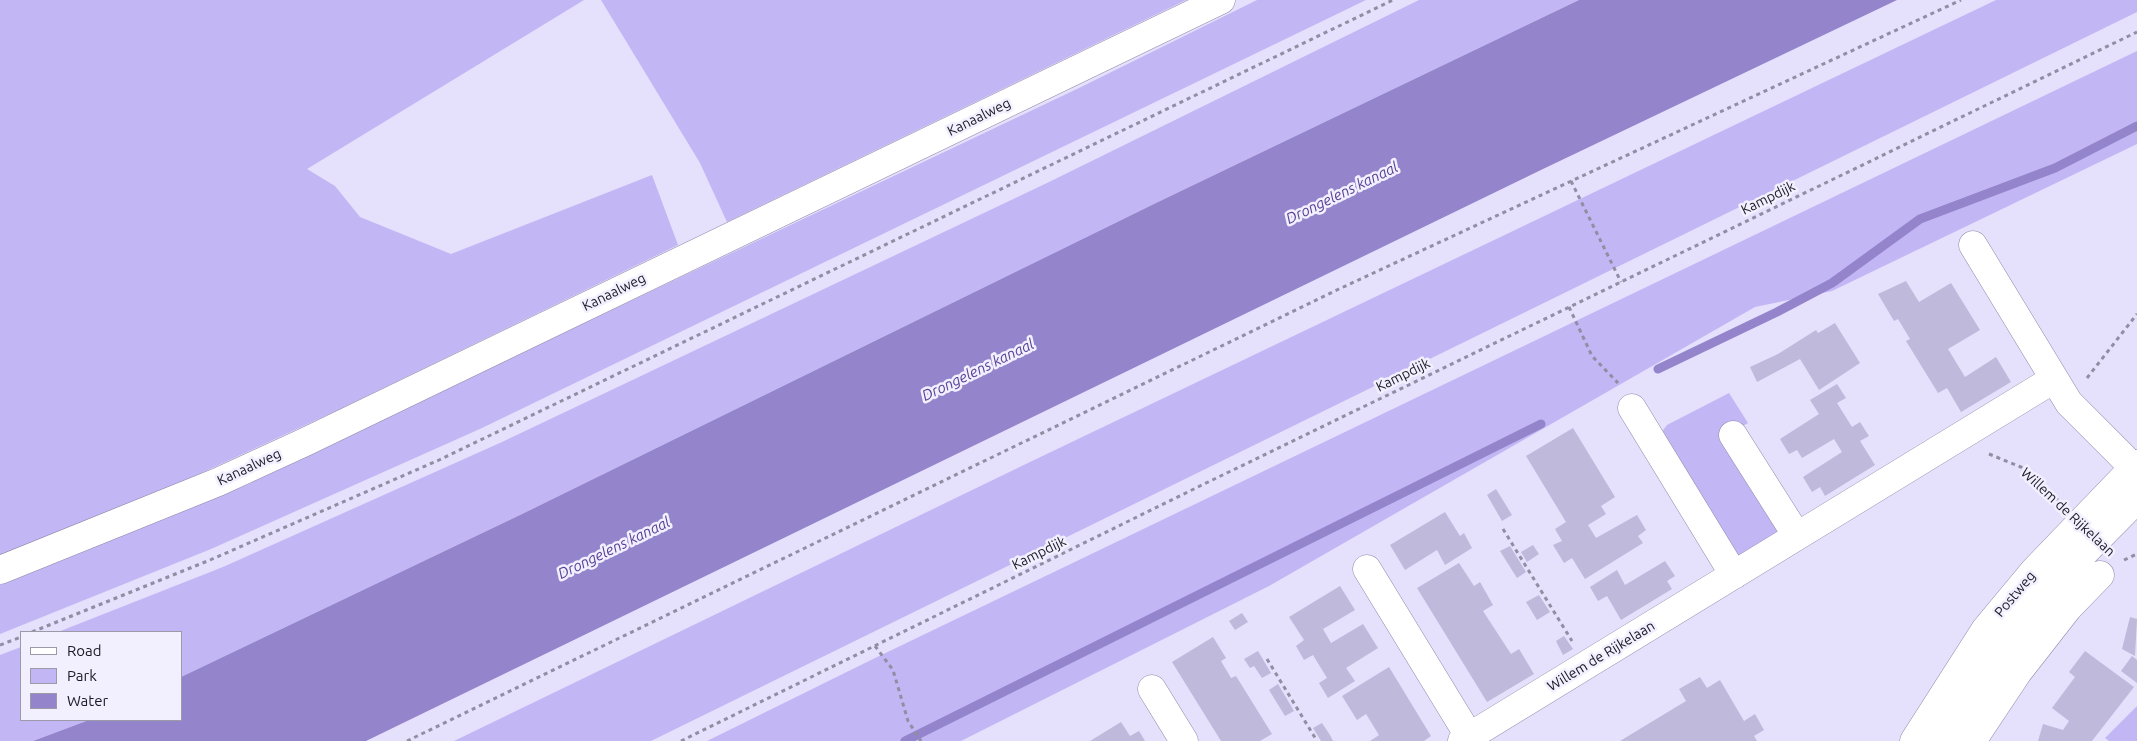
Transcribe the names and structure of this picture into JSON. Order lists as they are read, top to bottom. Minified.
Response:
{"streets":{"street":["Kanaalweg","Willem de Rijkelaan","Postweg"],"path":["Kampdijk"]},"crossings":[["Willem de Rijkelaan","Postweg"]],"water":["Drongelens kanaal"],"legend":["Road","Park","Water"]}
